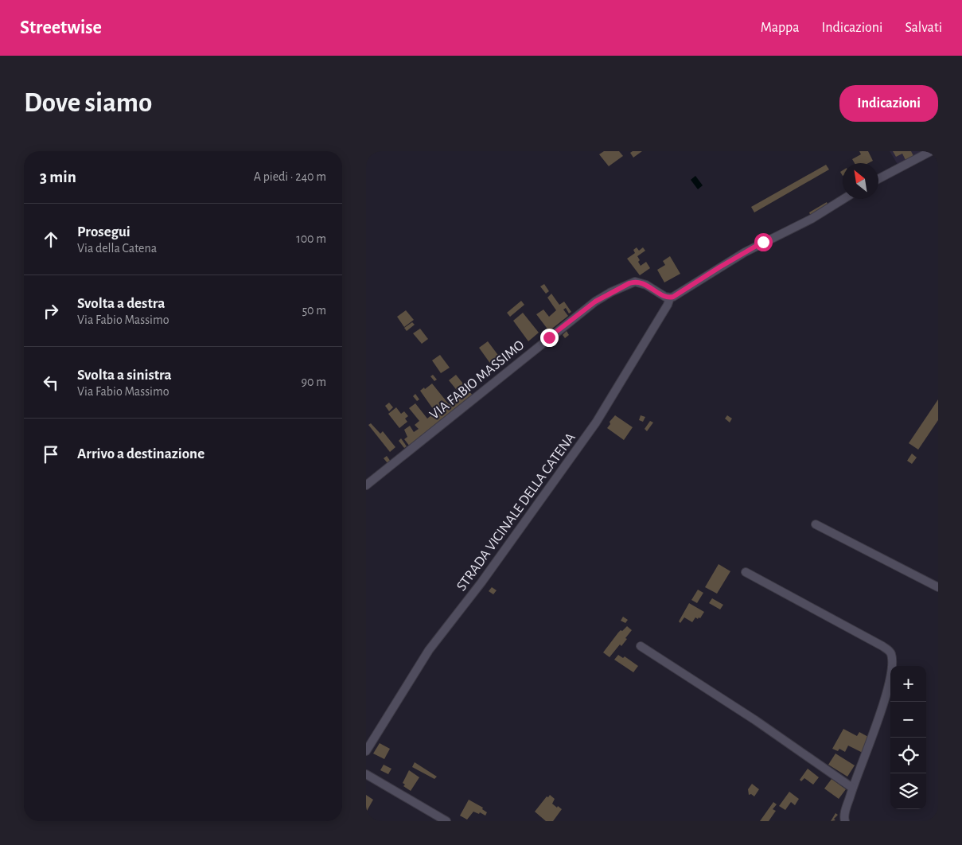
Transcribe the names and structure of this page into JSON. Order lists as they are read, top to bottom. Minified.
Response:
{"streets":{"street":["VIA FABIO MASSIMO","STRADA VICINALE DELLA CATENA"]},"crossings":[["VIA FABIO MASSIMO","STRADA VICINALE DELLA CATENA"]],"north":"top left","page":{"header":"Streetwise","nav":["Mappa","Indicazioni","Salvati"],"buttons":"Indicazioni","title":"Dove siamo","heading":["3 min","A piedi · 240 m"],"list":[["Prosegui","Via della Catena","100 m"],["Svolta a destra","Via Fabio Massimo","50 m"],["Svolta a sinistra","Via Fabio Massimo","90 m"],"Arrivo a destinazione"],"map_buttons":["+","−"]}}
